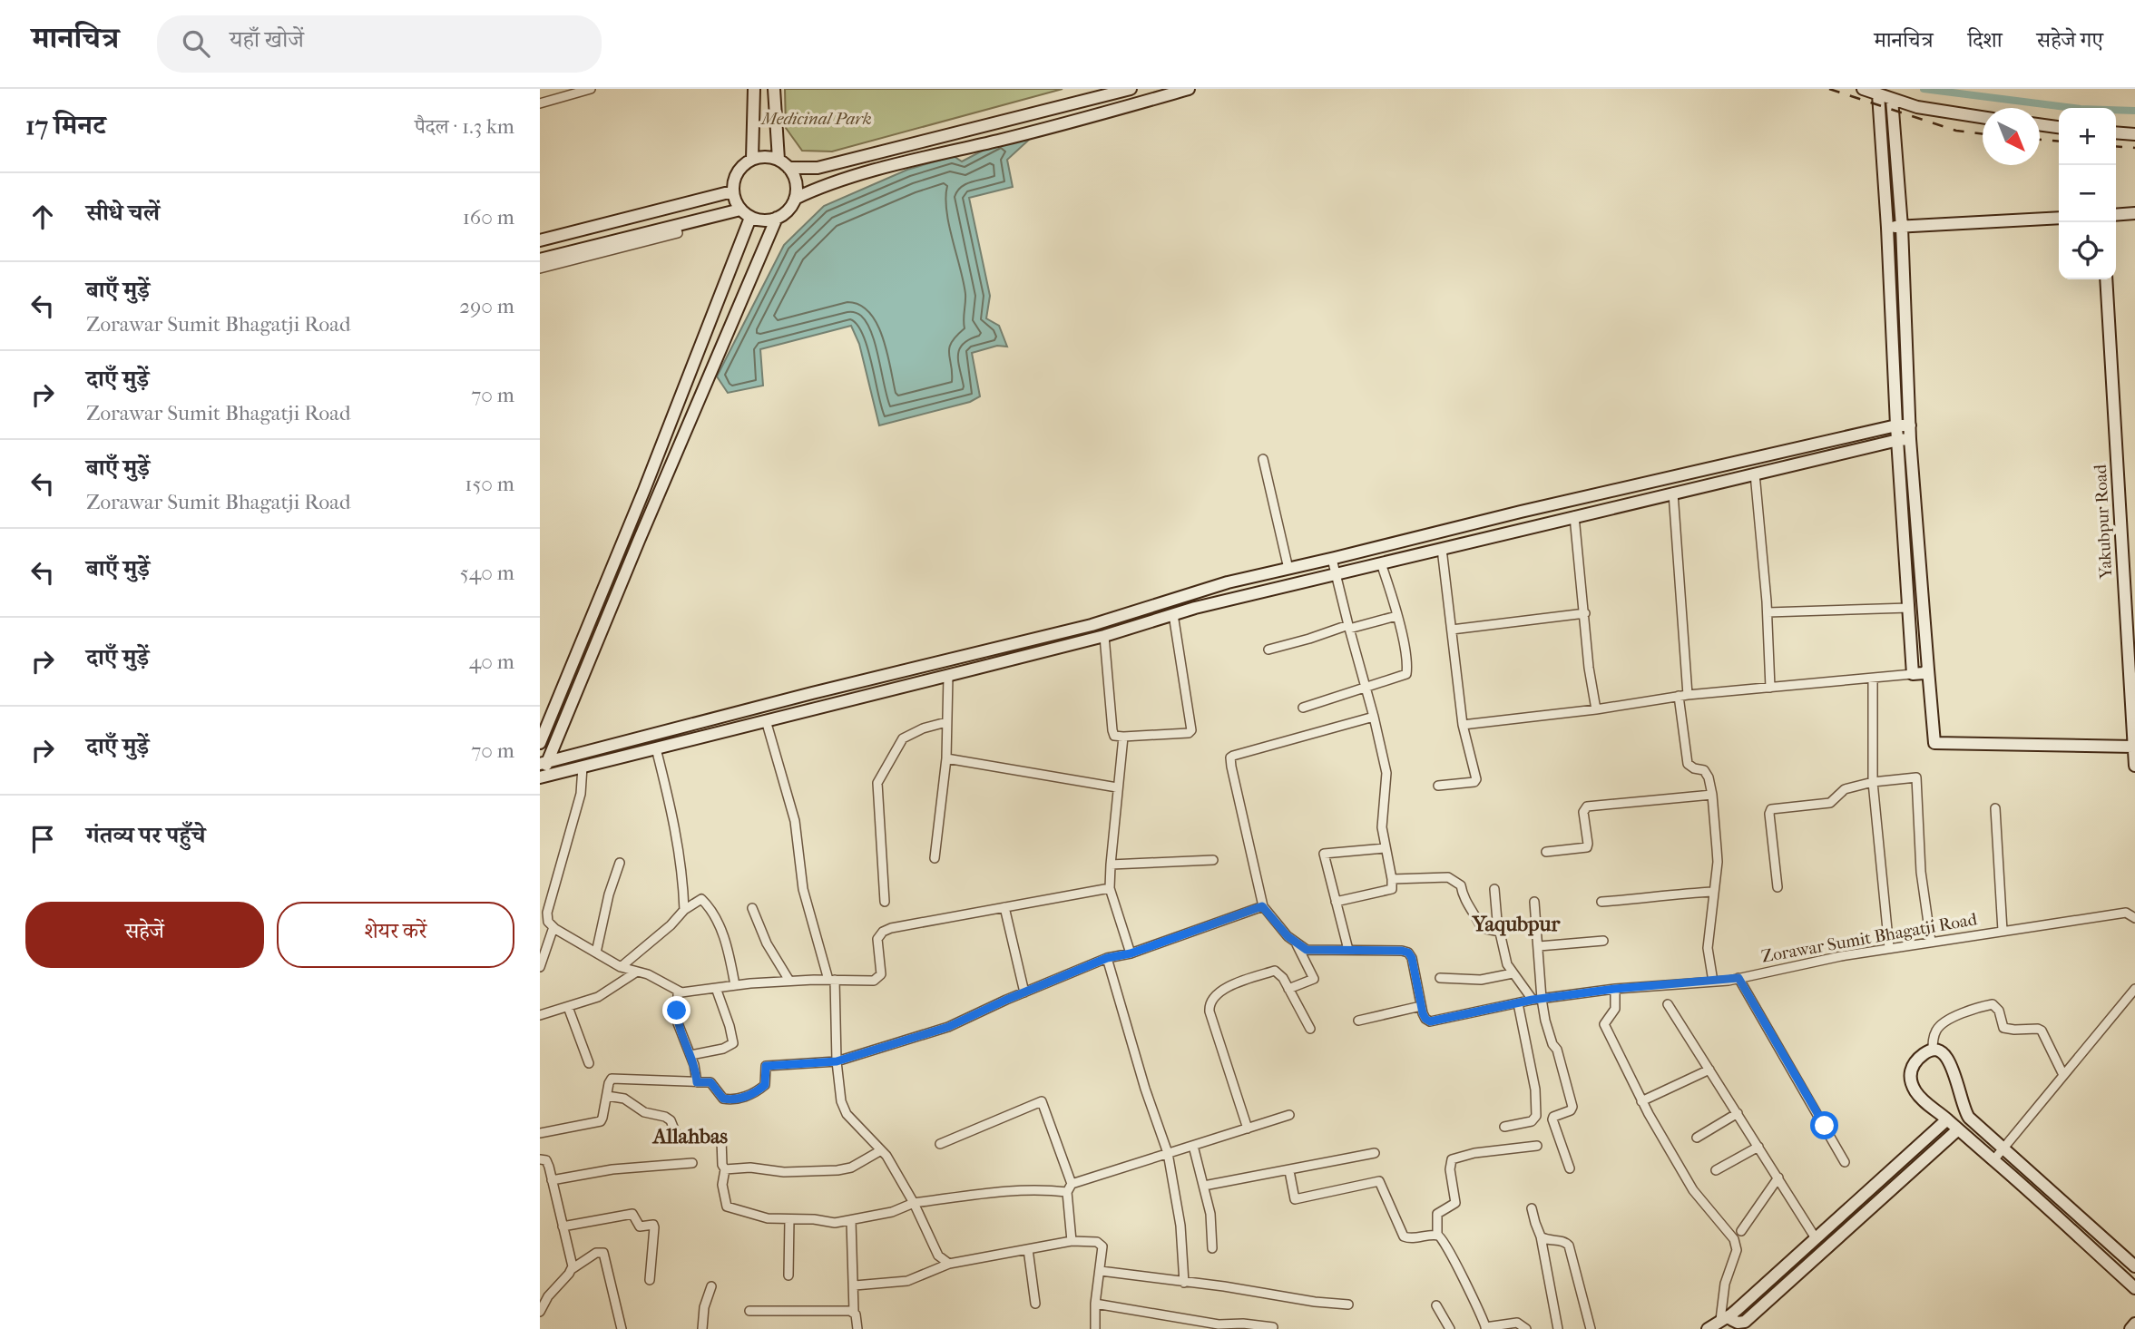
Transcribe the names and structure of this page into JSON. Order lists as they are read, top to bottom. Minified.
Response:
{"streets":{"street":["Yakubpur Road","Zorawar Sumit Bhagatji Road"]},"districts":["Yaqubpur","Allahbas"],"parks":["Medicinal Park"],"north":"bottom right","page":{"header":"मानचित्र","search":"यहाँ खोजें","nav":["मानचित्र","दिशा","सहेजे गए"],"heading":["17 मिनट","पैदल · 1.3 km"],"map_buttons":["+","−"],"list":[["सीधे चलें","160 m"],["बाएँ मुड़ें","Zorawar Sumit Bhagatji Road","290 m"],["दाएँ मुड़ें","Zorawar Sumit Bhagatji Road","70 m"],["बाएँ मुड़ें","Zorawar Sumit Bhagatji Road","150 m"],["बाएँ मुड़ें","540 m"],["दाएँ मुड़ें","40 m"],["दाएँ मुड़ें","70 m"],"गंतव्य पर पहुँचे"],"buttons":["सहेजें","शेयर करें"]}}
